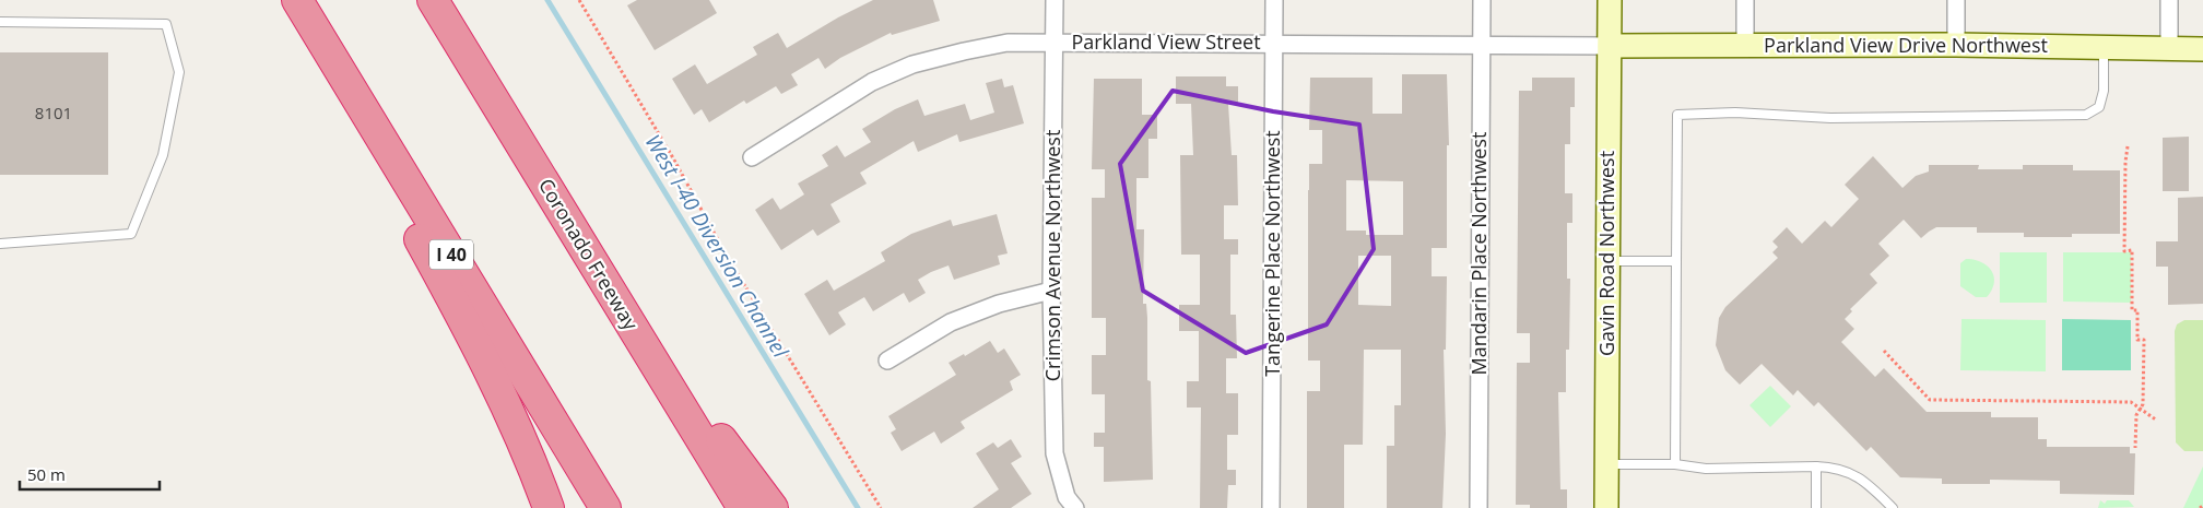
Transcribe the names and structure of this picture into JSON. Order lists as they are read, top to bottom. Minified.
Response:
{"streets":{"highway":["I 40","Coronado Freeway"],"street":["Parkland View Street","Parkland View Drive Northwest","Tangerine Place Northwest","Mandarin Place Northwest","Gavin Road Northwest","Crimson Avenue Northwest"]},"crossings":[["Parkland View Street","Parkland View Drive Northwest"],["Parkland View Street","Tangerine Place Northwest"],["Parkland View Street","Mandarin Place Northwest"],["Parkland View Street","Gavin Road Northwest"],["Parkland View Street","Crimson Avenue Northwest"],["Parkland View Drive Northwest","Gavin Road Northwest"]],"water":["West I-40 Diversion Channel"],"house_numbers":["8101"],"scale_bar":"50 m"}
